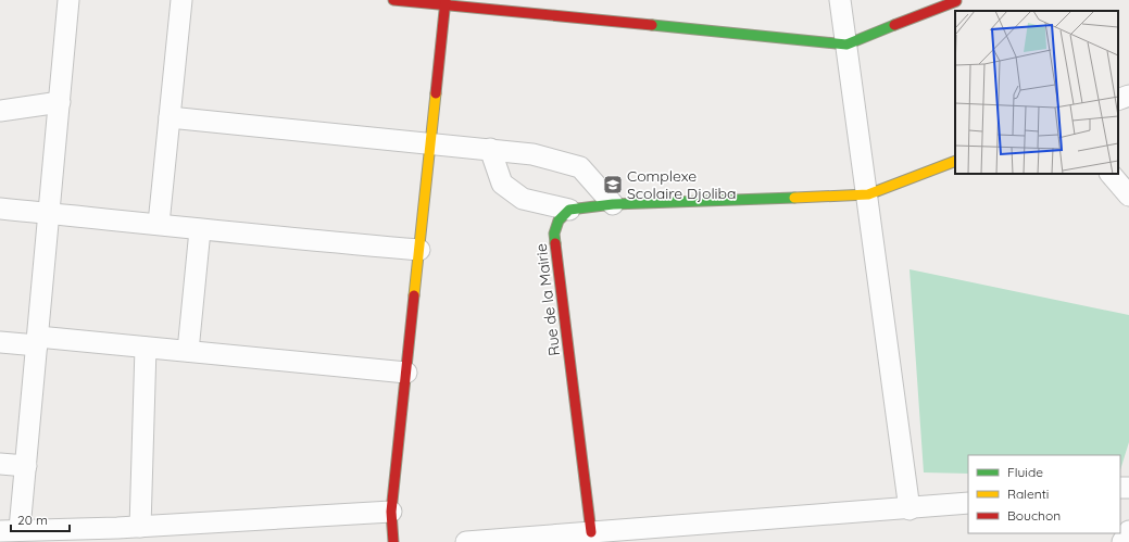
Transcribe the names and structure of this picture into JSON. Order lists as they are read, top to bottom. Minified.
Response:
{"streets":{"street":["Rue de la Mairie"]},"places":{"school or university":["Complexe Scolaire Djoliba"]},"legend":["Fluide","Ralenti","Bouchon"],"scale_bar":"20 m"}
